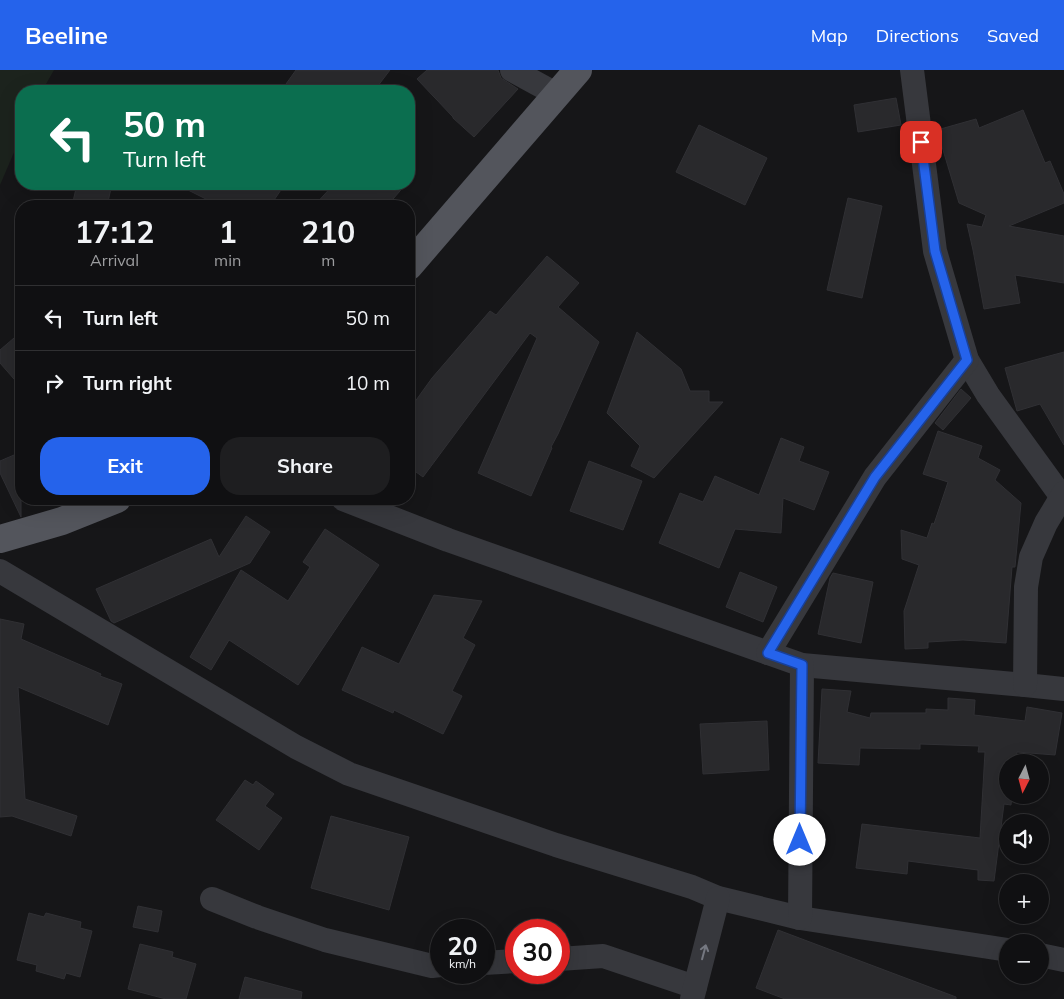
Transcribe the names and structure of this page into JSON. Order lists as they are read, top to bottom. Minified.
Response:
{"north":"bottom","page":{"header":"Beeline","nav":["Map","Directions","Saved"],"turn":["50 m","Turn left"],"eta":["17:12","Arrival","1","min","210","m"],"list":[{"name":"Turn left","value":"50 m"},{"name":"Turn right","value":"10 m"}],"buttons":["Exit","Share"],"map_buttons":["+","−"],"speed":"20 km/h","limit":"30"}}
